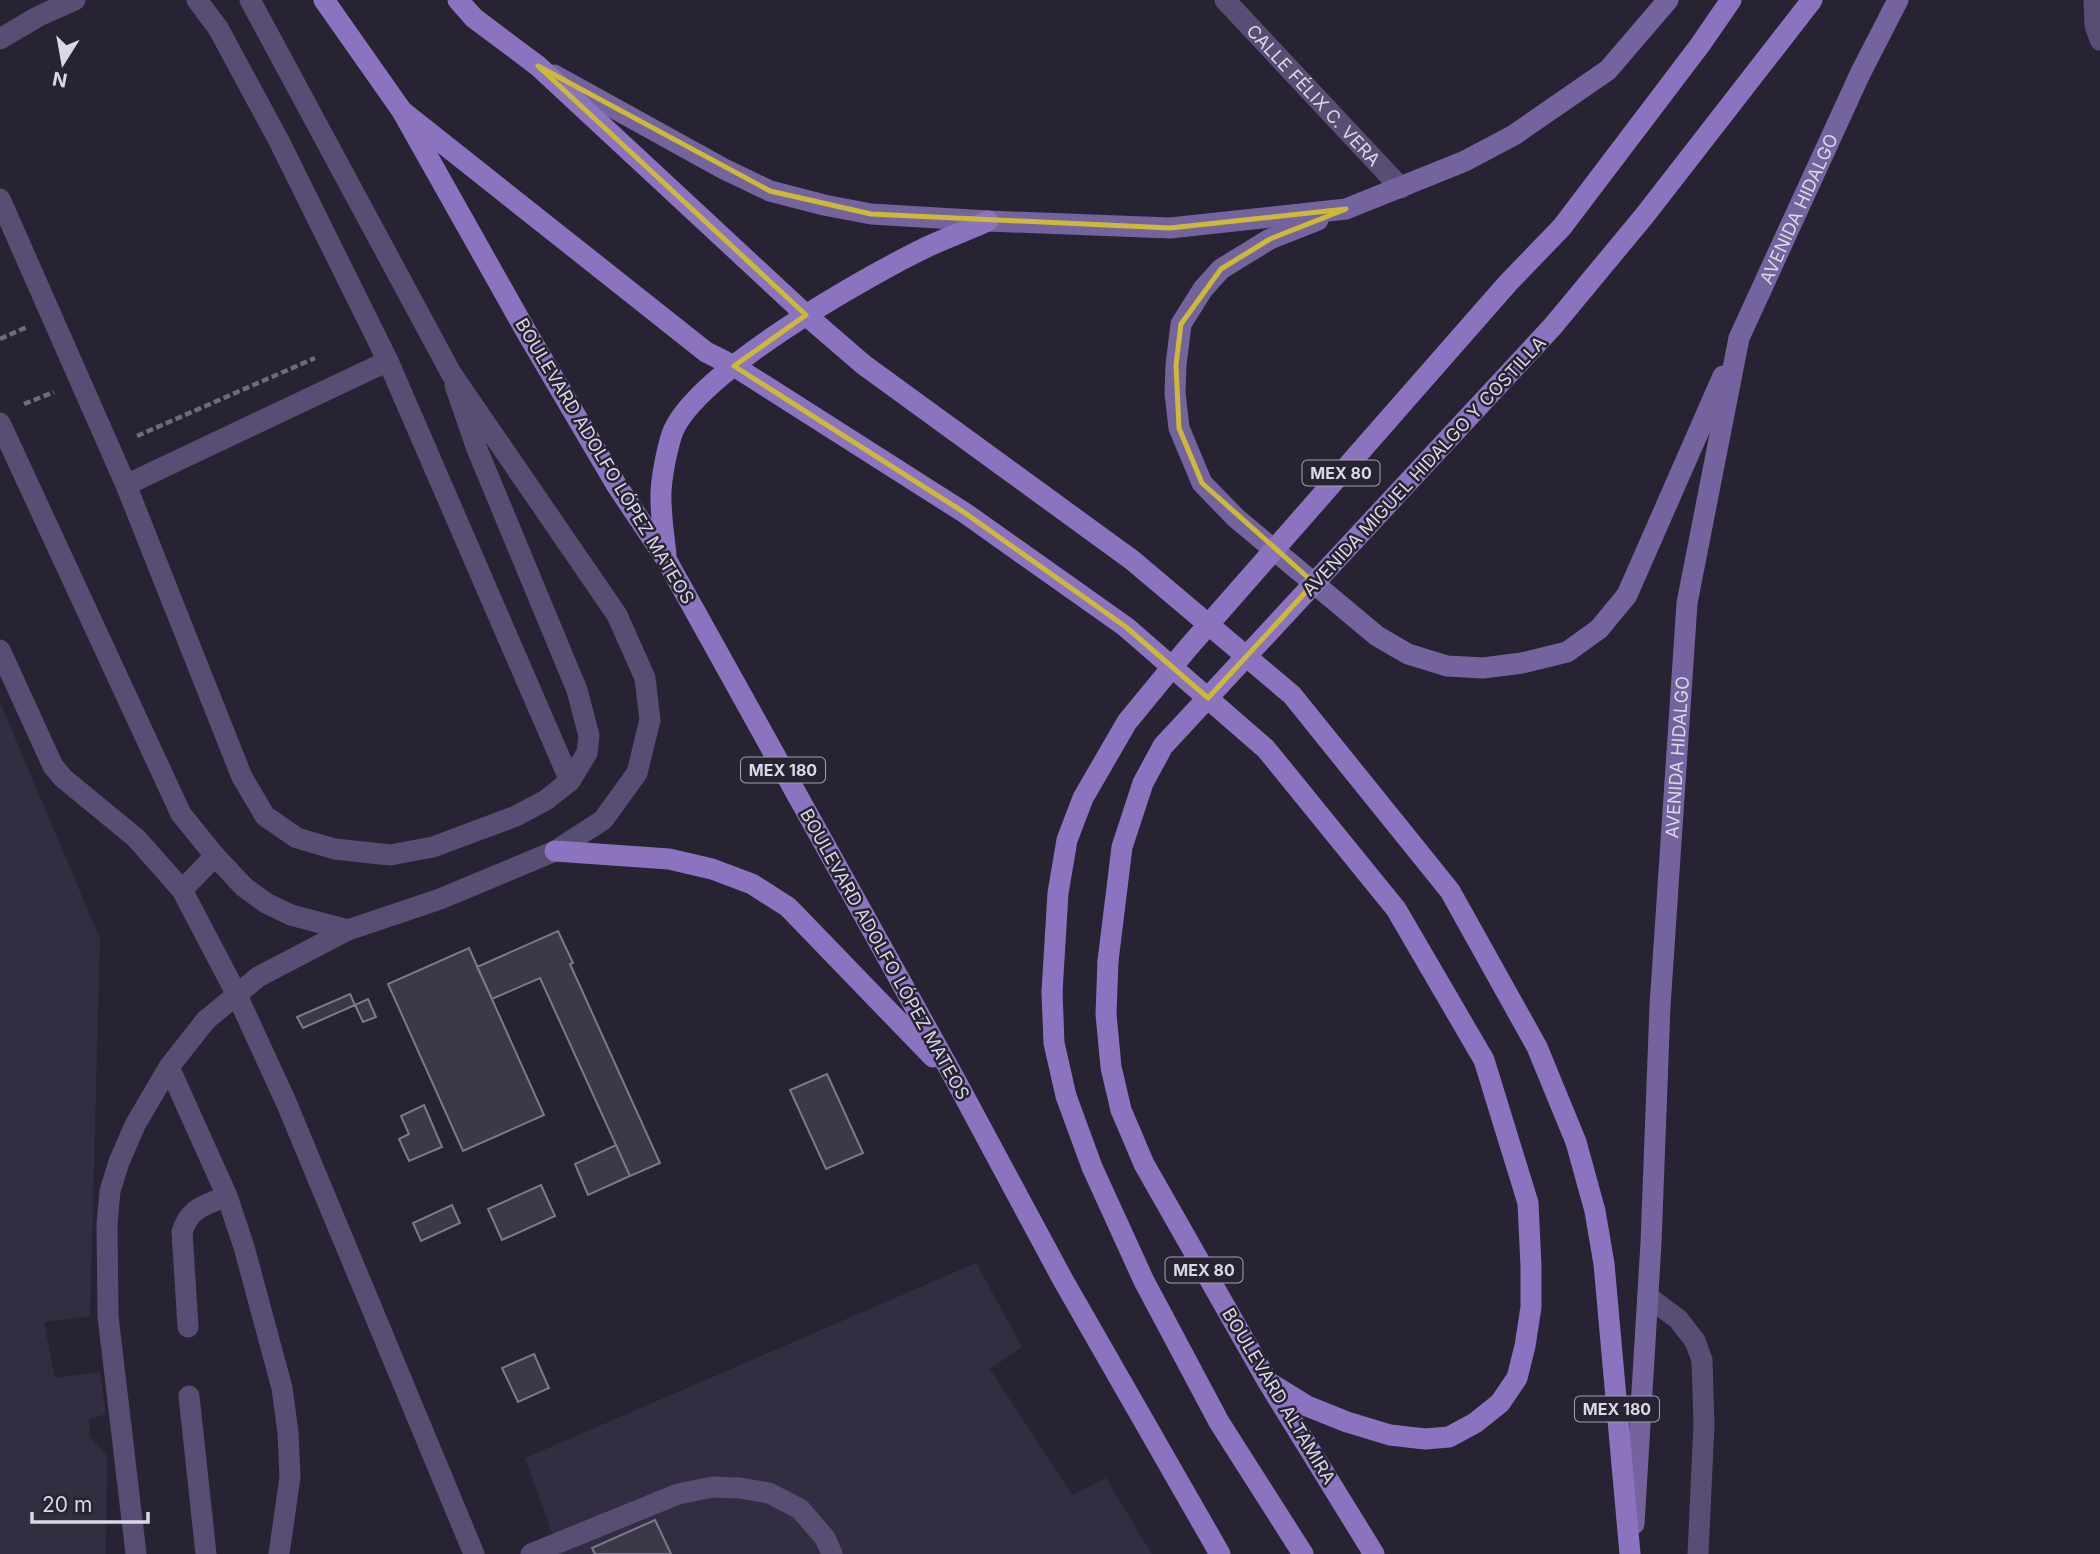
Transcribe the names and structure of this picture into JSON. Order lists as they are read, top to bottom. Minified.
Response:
{"streets":{"main road":["BOULEVARD ADOLFO LÓPEZ MATEOS","AVENIDA MIGUEL HIDALGO Y COSTILLA","MEX 80","MEX 180","BOULEVARD ALTAMIRA"],"street":["CALLE FÉLIX C. VERA","AVENIDA HIDALGO"]},"crossings":[["AVENIDA HIDALGO","MEX 180"],["AVENIDA MIGUEL HIDALGO Y COSTILLA","BOULEVARD ALTAMIRA"]],"scale_bar":"20 m","north":"bottom"}
